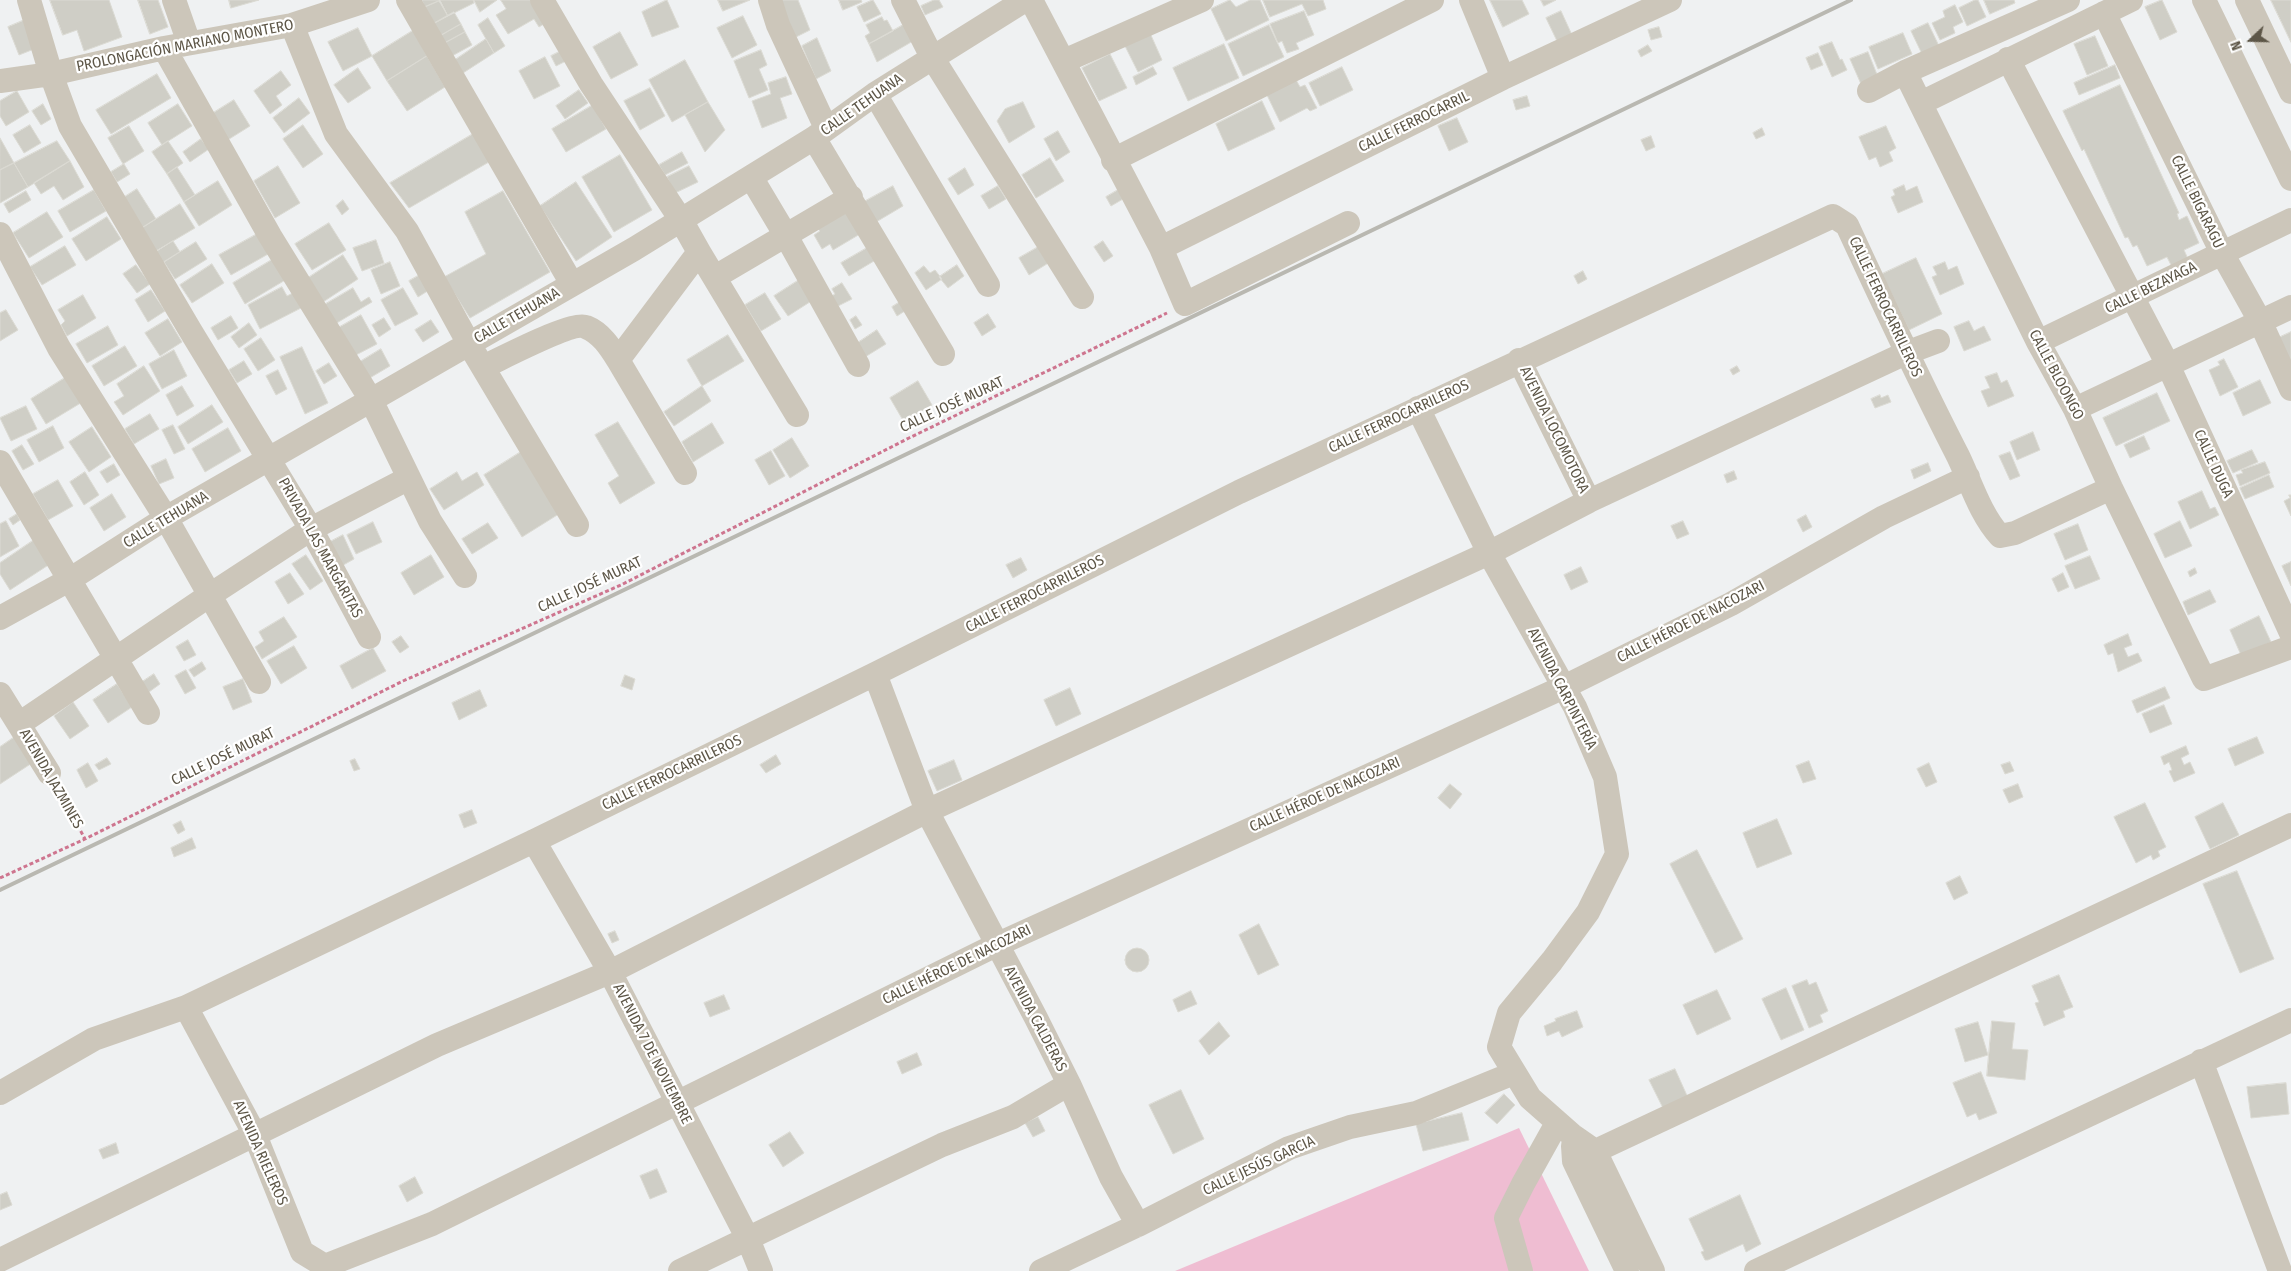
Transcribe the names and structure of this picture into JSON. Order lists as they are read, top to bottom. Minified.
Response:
{"streets":{"street":["PROLONGACIÓN MARIANO MONTERO","CALLE TEHUANA","CALLE FERROCARRIL","CALLE BIGARAGU","CALLE BEZAYAGA","CALLE FERROCARRILEROS","CALLE BLOONGO","AVENIDA LOCOMOTORA","CALLE DUGA","PRIVADA LAS MARGARITAS","CALLE HÉROE DE NACOZARI","AVENIDA CARPINTERÍA","AVENIDA JAZMINES","AVENIDA CALDERAS","AVENIDA 7 DE NOVIEMBRE","AVENIDA RIELEROS","CALLE JESÚS GARCIA"],"path":["CALLE JOSÉ MURAT"]},"crossings":[["PROLONGACIÓN MARIANO MONTERO","PRIVADA LAS MARGARITAS"],["CALLE TEHUANA","PRIVADA LAS MARGARITAS"],["CALLE BIGARAGU","CALLE BEZAYAGA"],["CALLE BEZAYAGA","CALLE BLOONGO"],["CALLE BEZAYAGA","CALLE DUGA"],["CALLE FERROCARRILEROS","CALLE BLOONGO"],["CALLE FERROCARRILEROS","AVENIDA LOCOMOTORA"],["CALLE FERROCARRILEROS","CALLE HÉROE DE NACOZARI"],["CALLE FERROCARRILEROS","AVENIDA CARPINTERÍA"],["CALLE FERROCARRILEROS","AVENIDA CALDERAS"],["CALLE FERROCARRILEROS","AVENIDA 7 DE NOVIEMBRE"],["CALLE FERROCARRILEROS","AVENIDA RIELEROS"],["CALLE JOSÉ MURAT","AVENIDA JAZMINES"],["CALLE HÉROE DE NACOZARI","AVENIDA CARPINTERÍA"],["CALLE HÉROE DE NACOZARI","AVENIDA CALDERAS"],["CALLE HÉROE DE NACOZARI","AVENIDA 7 DE NOVIEMBRE"],["CALLE HÉROE DE NACOZARI","AVENIDA RIELEROS"],["AVENIDA CARPINTERÍA","CALLE JESÚS GARCIA"],["AVENIDA CALDERAS","CALLE JESÚS GARCIA"]],"north":"left"}
